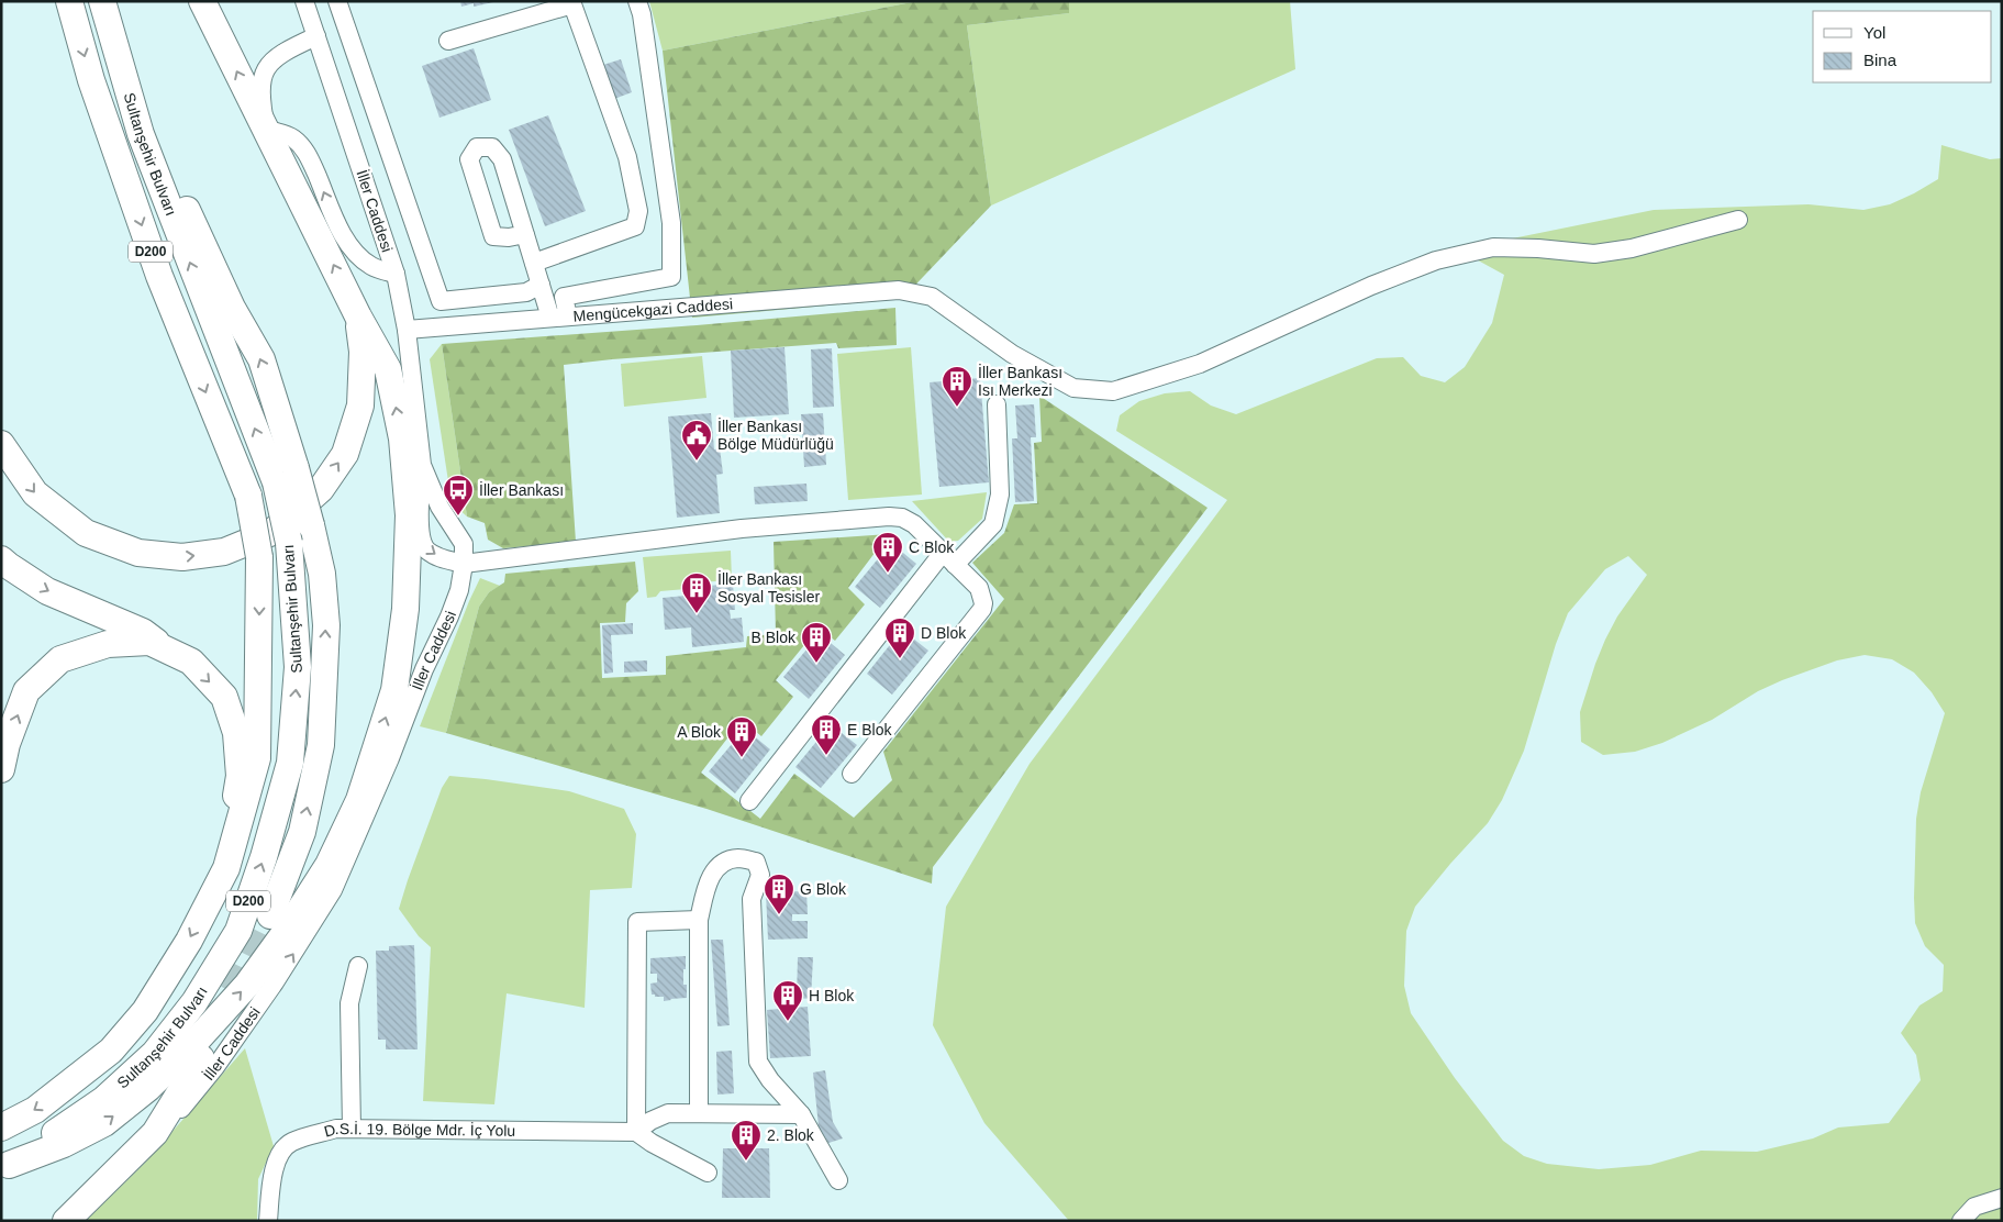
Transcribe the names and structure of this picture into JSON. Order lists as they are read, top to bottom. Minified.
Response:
{"streets":{"highway":["Sultanşehir Bulvarı","D200"],"street":["İller Caddesi","Mengücekgazi Caddesi","D.S.İ. 19. Bölge Mdr. İç Yolu"]},"crossings":[["İller Caddesi","Mengücekgazi Caddesi"]],"one_way":["İller Caddesi"],"places":{"building":["İller Bankası Isı Merkezi","C Blok","İller Bankası Sosyal Tesisler","D Blok","B Blok","E Blok","A Blok","G Blok","H Blok","2. Blok"],"public building":["İller Bankası Bölge Müdürlüğü"],"bus stop":["İller Bankası"]},"legend":["Yol","Bina"]}
